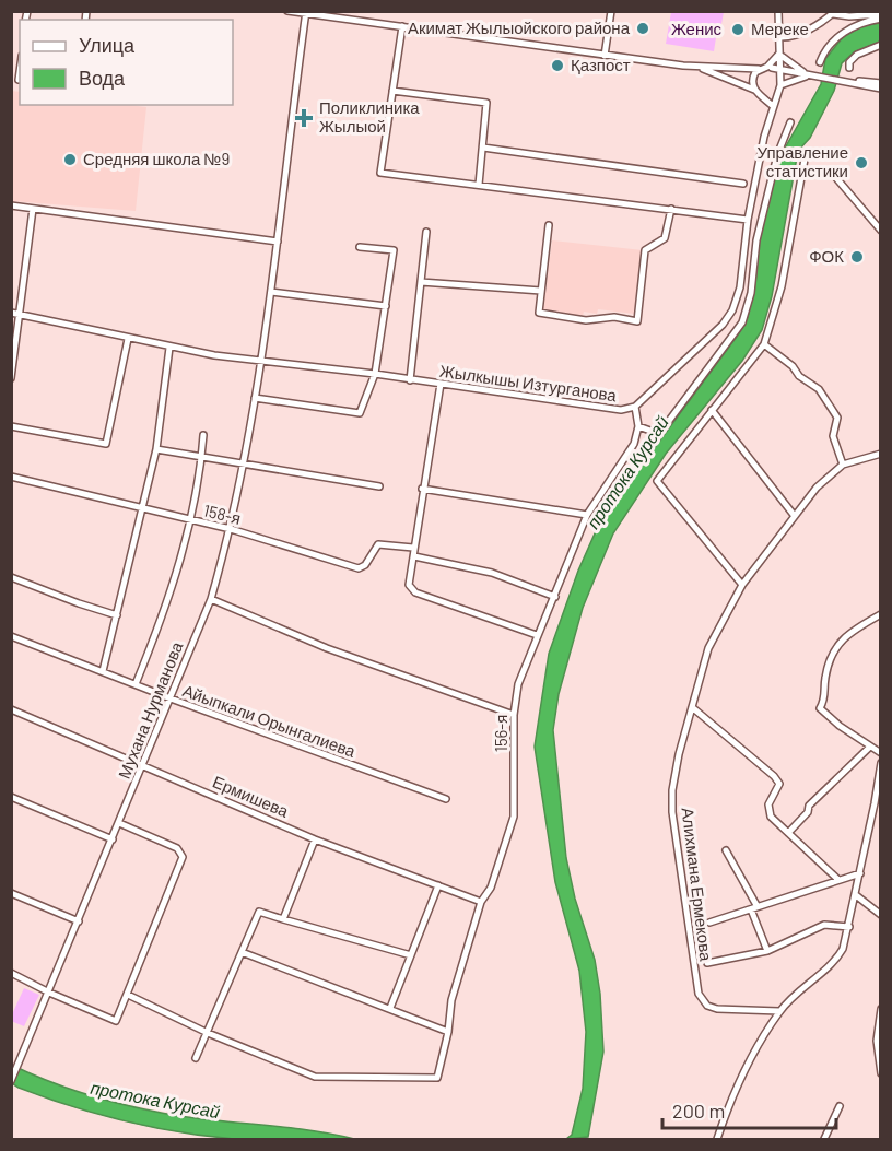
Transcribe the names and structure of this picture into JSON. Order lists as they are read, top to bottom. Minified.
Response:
{"streets":{"street":["Жылкышы Изтурганова","158-я","Мухана Нурманова","Айыпкали Орынгалиева","156-я","Ермишева","Алихмана Ермекова"]},"crossings":[["Жылкышы Изтурганова","Мухана Нурманова"],["158-я","Мухана Нурманова"],["Мухана Нурманова","Айыпкали Орынгалиева"],["Мухана Нурманова","Ермишева"],["156-я","Ермишева"]],"water":["протока Курсай"],"parks":["Женис"],"places":{"other":["Акимат Жылыойского района","Мереке","Қазпост","Средняя школа №9","Управление статистики","ФОК"],"health":["Поликлиника Жылыой"]},"legend":["Улица","Вода"],"scale_bar":"200 m"}
